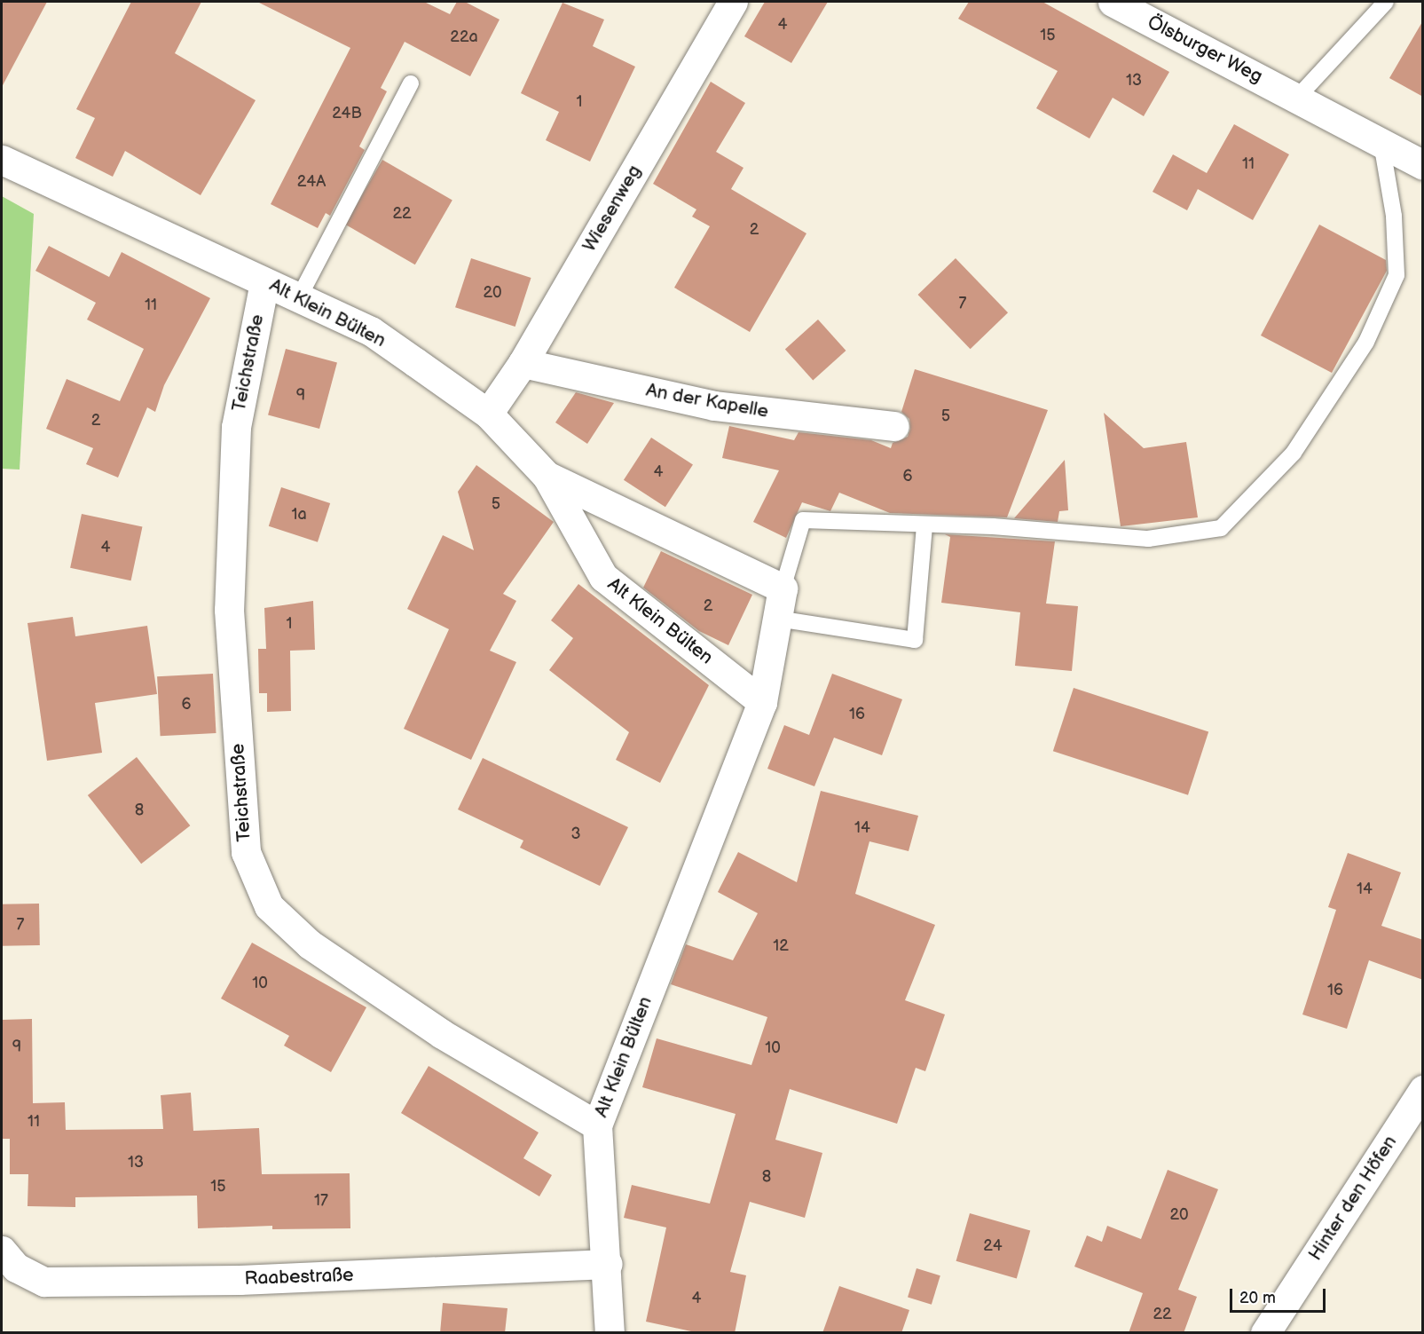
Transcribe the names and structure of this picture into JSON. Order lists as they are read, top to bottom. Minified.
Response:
{"streets":{"street":["Ölsburger Weg","Wiesenweg","Alt Klein Bülten","Teichstraße","An der Kapelle","Hinter den Höfen","Raabestraße"]},"crossings":[["Wiesenweg","Alt Klein Bülten"],["Wiesenweg","An der Kapelle"],["Alt Klein Bülten","Teichstraße"],["Alt Klein Bülten","Raabestraße"]],"house_numbers":["4","15","22a","13","1","24B","11","24A","22","2","20","7","11","9","5","2","4","6","5","1a","4","2","1","6","16","8","14","3","14","7","12","10","16","9","10","11","13","8","15","17","20","24","4","22"],"scale_bar":"20 m"}
